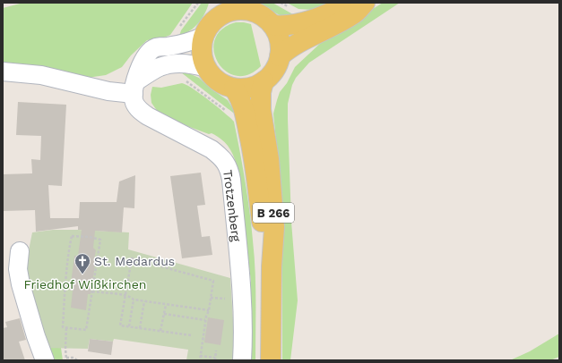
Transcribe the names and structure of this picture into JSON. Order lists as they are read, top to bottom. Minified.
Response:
{"streets":{"main road":["B 266"],"street":["Trotzenberg"]},"parks":["Friedhof Wißkirchen"],"places":{"church":["St. Medardus"]}}
